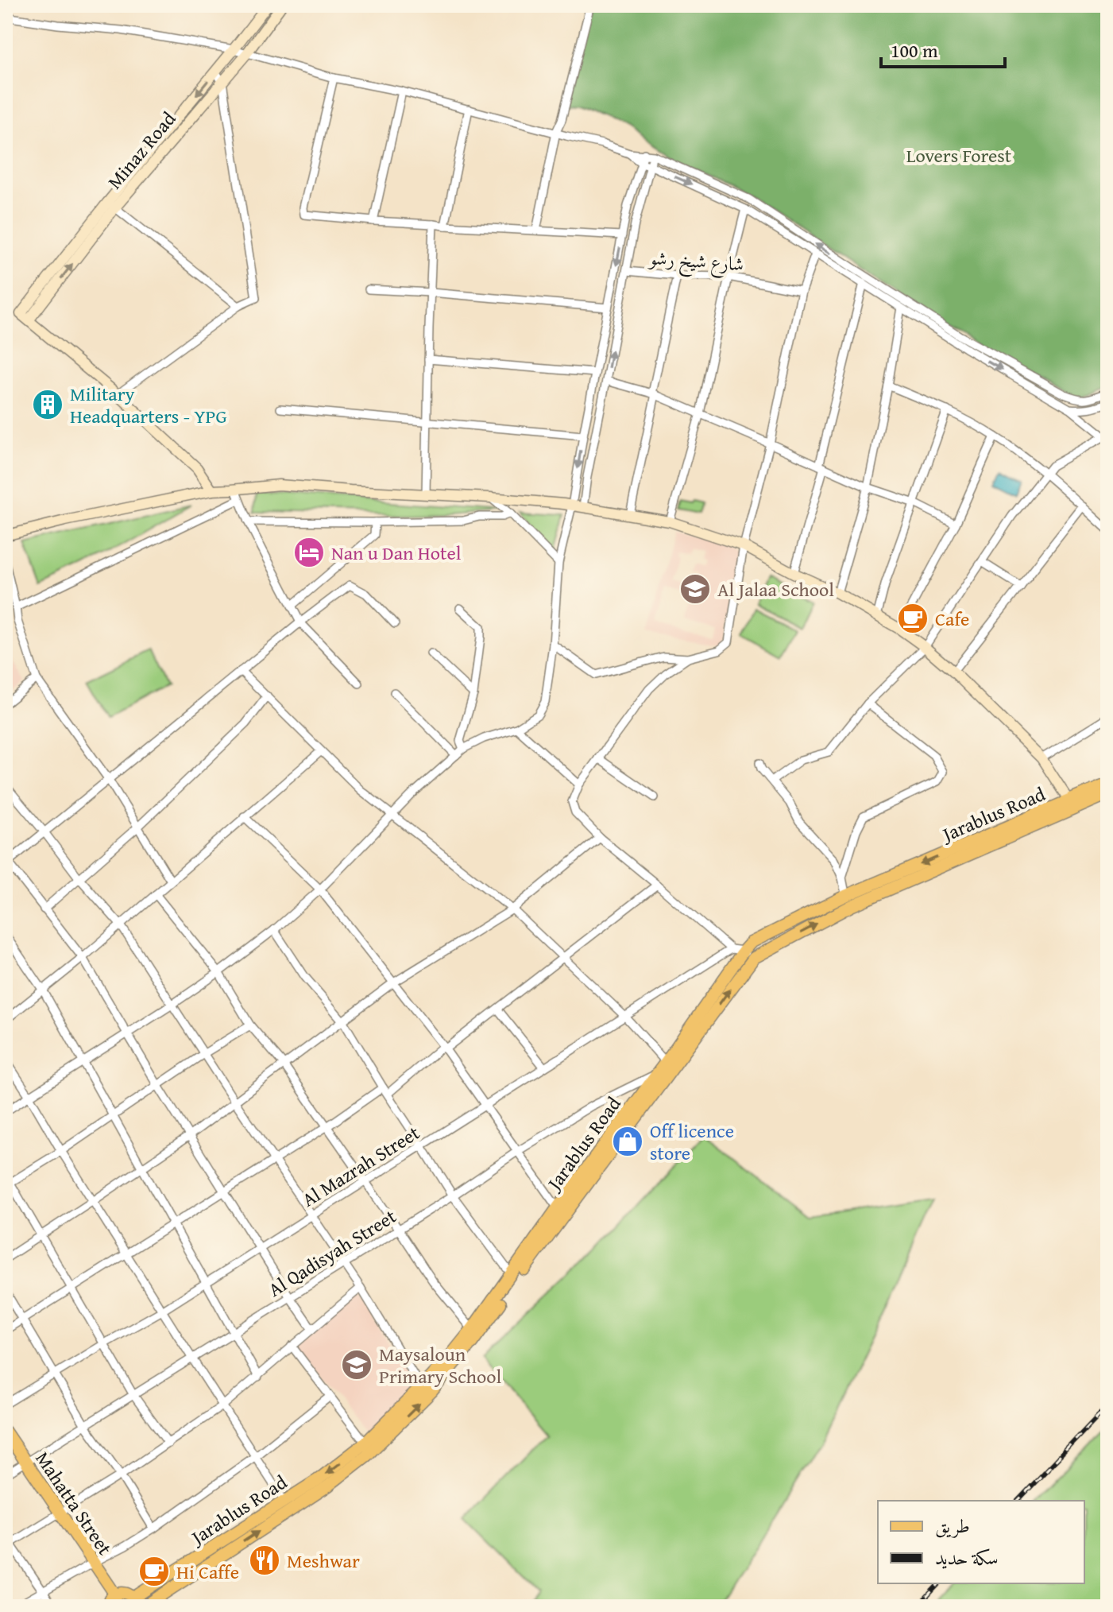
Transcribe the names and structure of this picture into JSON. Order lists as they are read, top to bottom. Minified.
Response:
{"streets":{"main road":["Minaz Road","Jarablus Road","Mahatta Street"],"street":["شارع شيخ رشو","Al Mazrah Street","Al Qadisyah Street"]},"crossings":[["Jarablus Road","Al Qadisyah Street"],["Al Qadisyah Street","Mahatta Street"]],"parks":["Lovers Forest"],"places":{"building":["Military Headquarters - YPG"],"hotel":["Nan u Dan Hotel"],"school or university":["Al Jalaa School","Maysaloun Primary School"],"cafe":["Cafe","Hi Caffe"],"shop":["Off licence store"],"restaurant":["Meshwar"]},"legend":["طريق","سكة حديد"],"scale_bar":"100 m"}
